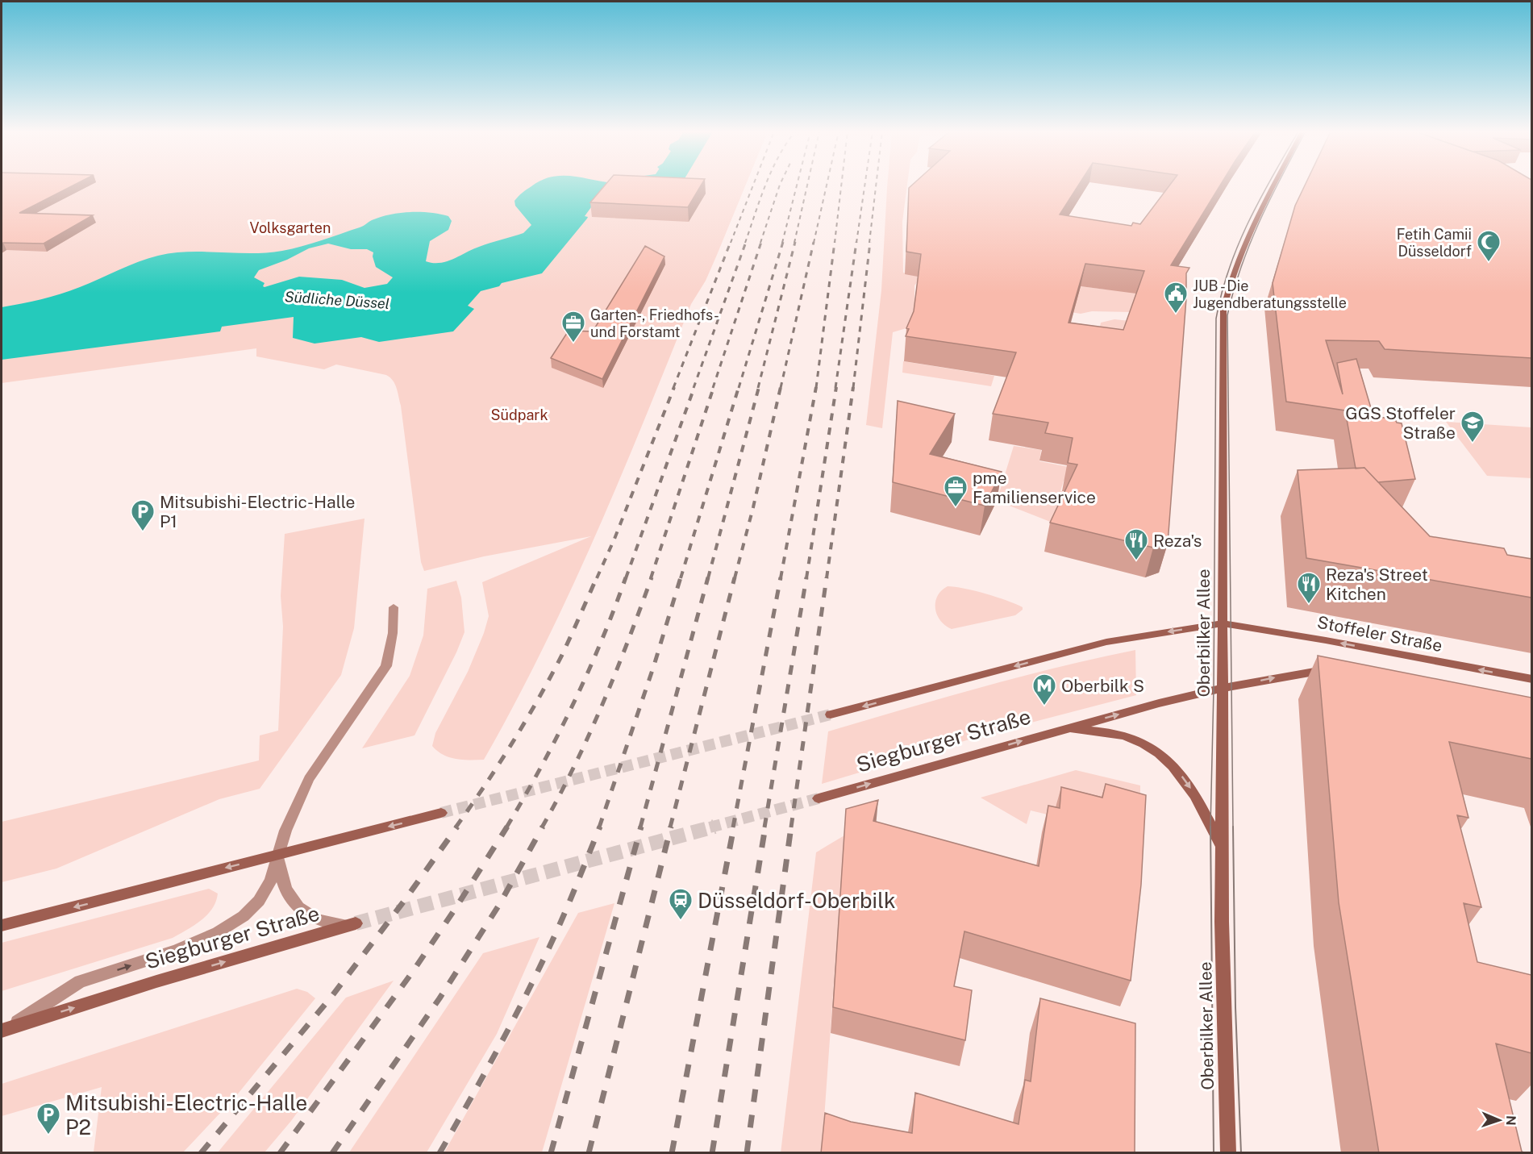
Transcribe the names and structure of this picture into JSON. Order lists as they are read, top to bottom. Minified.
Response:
{"streets":{"main road":["Oberbilker Allee","Stoffeler Straße","Siegburger Straße"]},"crossings":[["Oberbilker Allee","Stoffeler Straße"],["Oberbilker Allee","Siegburger Straße"]],"one_way":["Siegburger Straße"],"water":["Südliche Düssel"],"parks":["Volksgarten","Südpark"],"places":{"mosque":["Fetih Camii Düsseldorf"],"public building":["JUB - Die Jugendberatungsstelle"],"office":["Garten-, Friedhofs- und Forstamt","pme Familienservice"],"school or university":["GGS Stoffeler Straße"],"parking":["Mitsubishi-Electric-Halle P1","Mitsubishi-Electric-Halle P2"],"restaurant":["Reza's","Reza's Street Kitchen"],"metro station":["Oberbilk S"],"station":["Düsseldorf-Oberbilk"]},"north":"right"}
